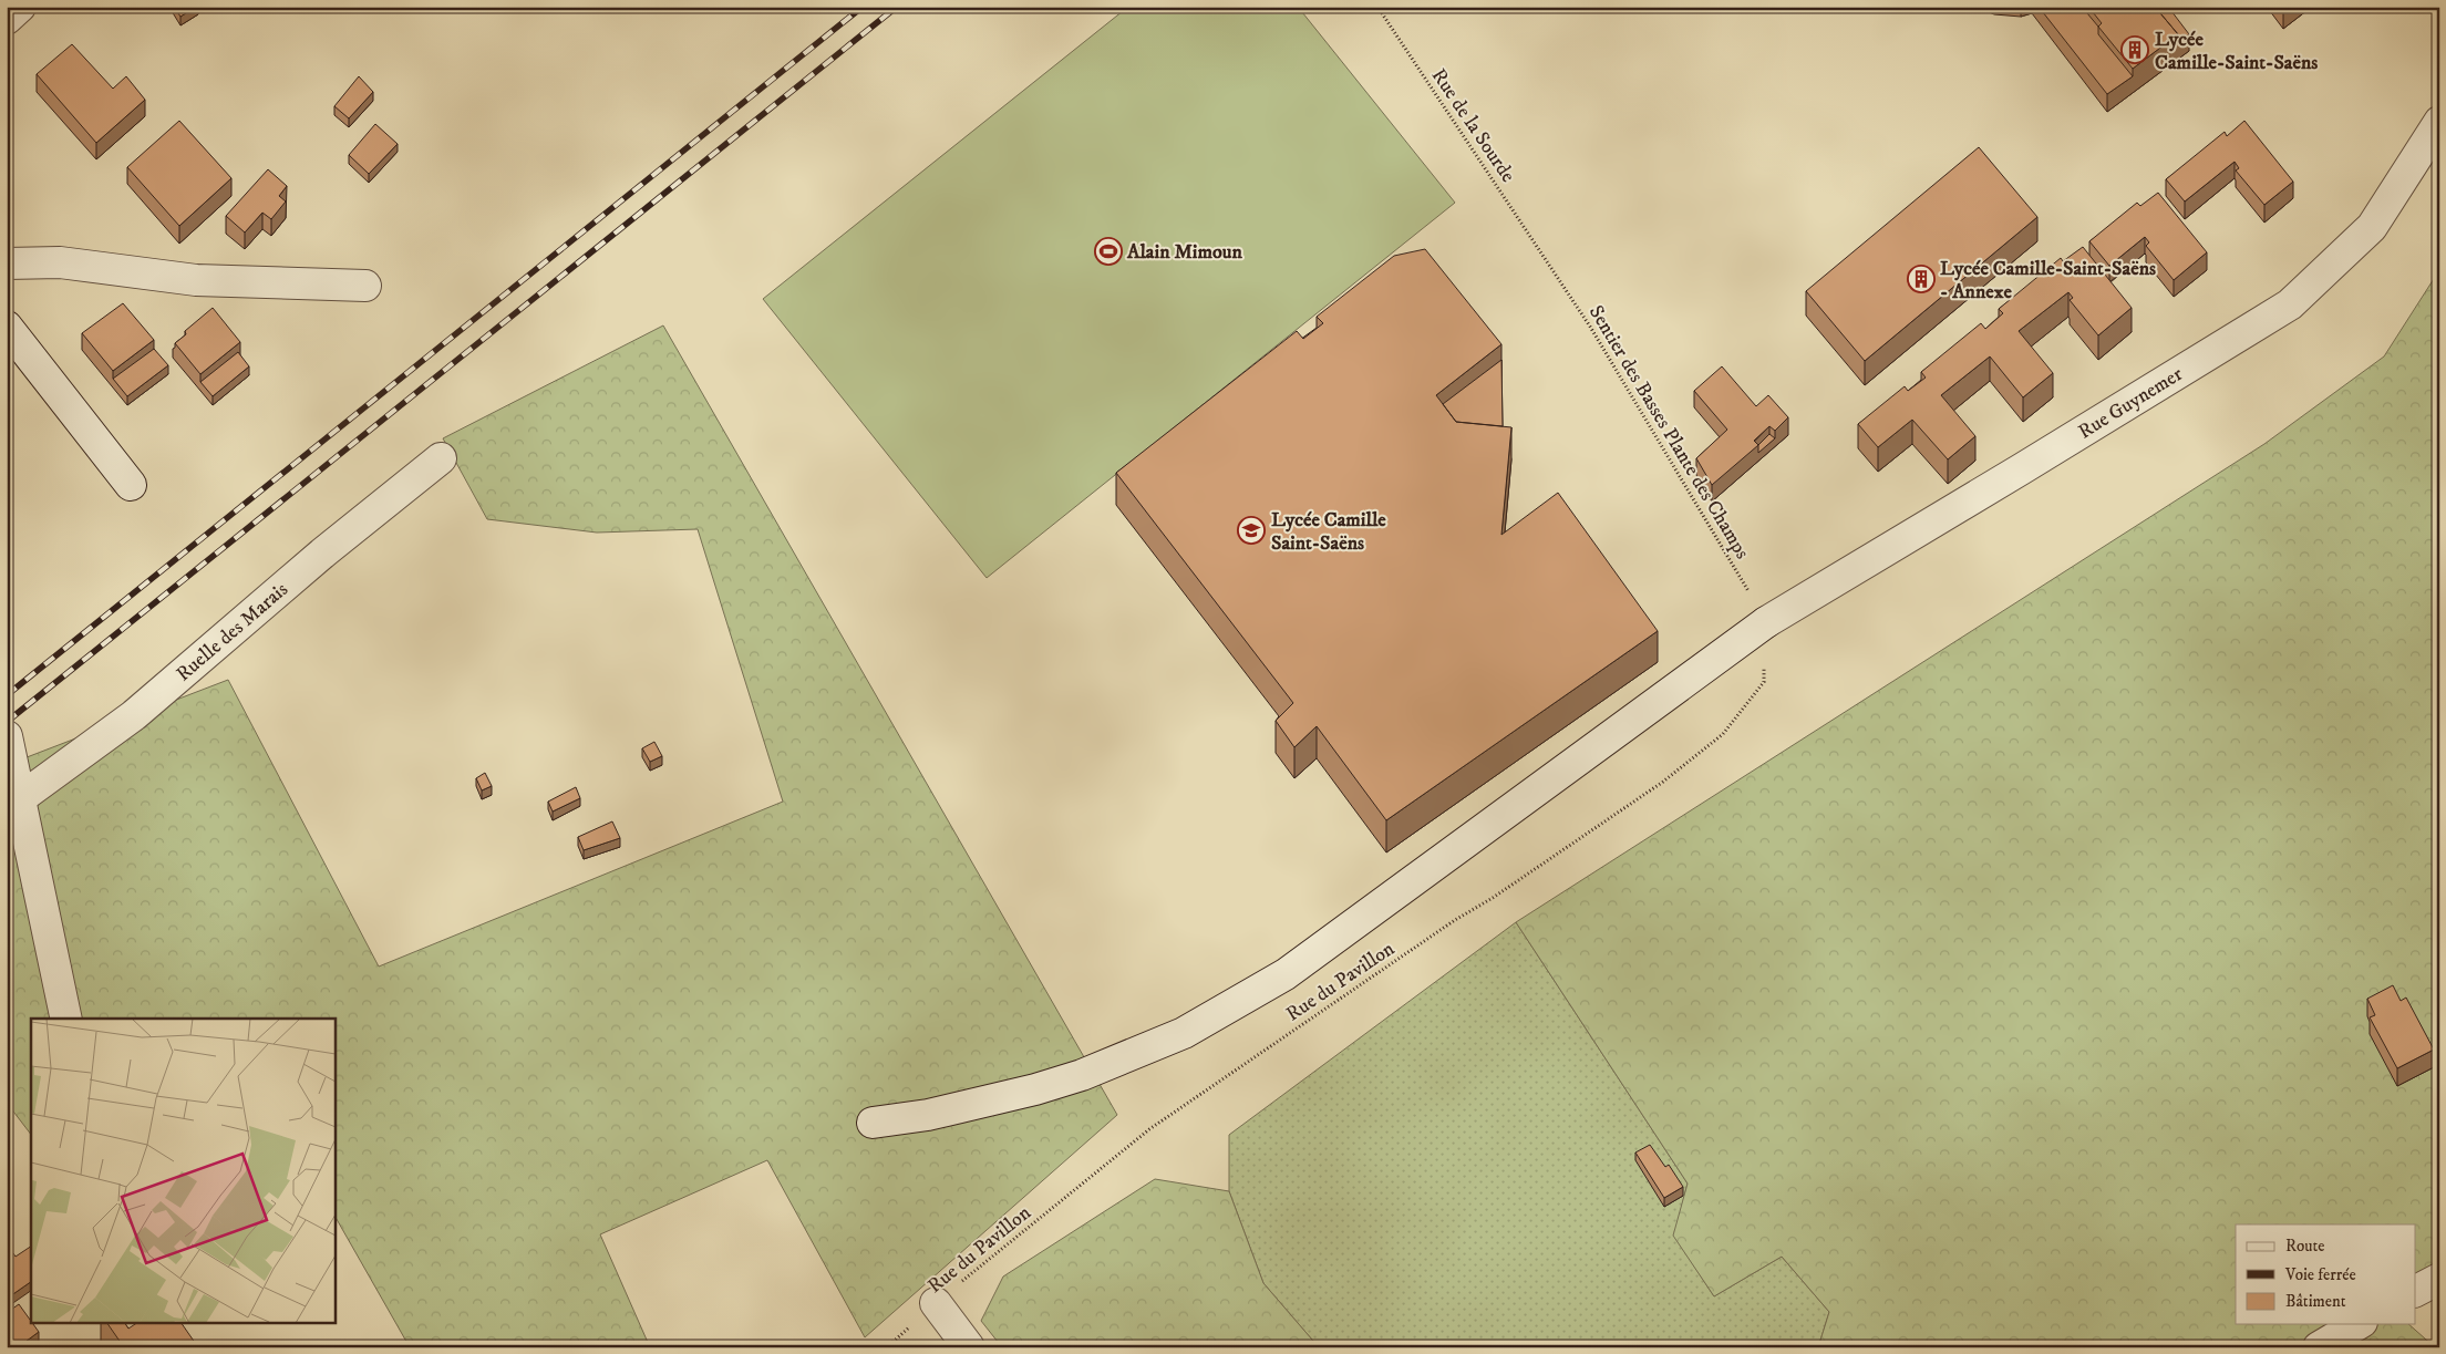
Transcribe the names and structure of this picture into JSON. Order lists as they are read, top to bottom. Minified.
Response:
{"streets":{"street":["Rue Guynemer","Ruelle des Marais"],"path":["Rue de la Sourde","Sentier des Basses Plante des Champs","Rue du Pavillon"]},"crossings":[["Rue de la Sourde","Sentier des Basses Plante des Champs"],["Rue Guynemer","Sentier des Basses Plante des Champs"],["Rue Guynemer","Rue du Pavillon"],["Sentier des Basses Plante des Champs","Rue du Pavillon"]],"places":{"building":["Lycée Camille-Saint-Saëns","Lycée Camille-Saint-Saëns - Annexe"],"sports":["Alain Mimoun"],"school or university":["Lycée Camille Saint-Saëns"]},"legend":["Route","Voie ferrée","Bâtiment"]}
